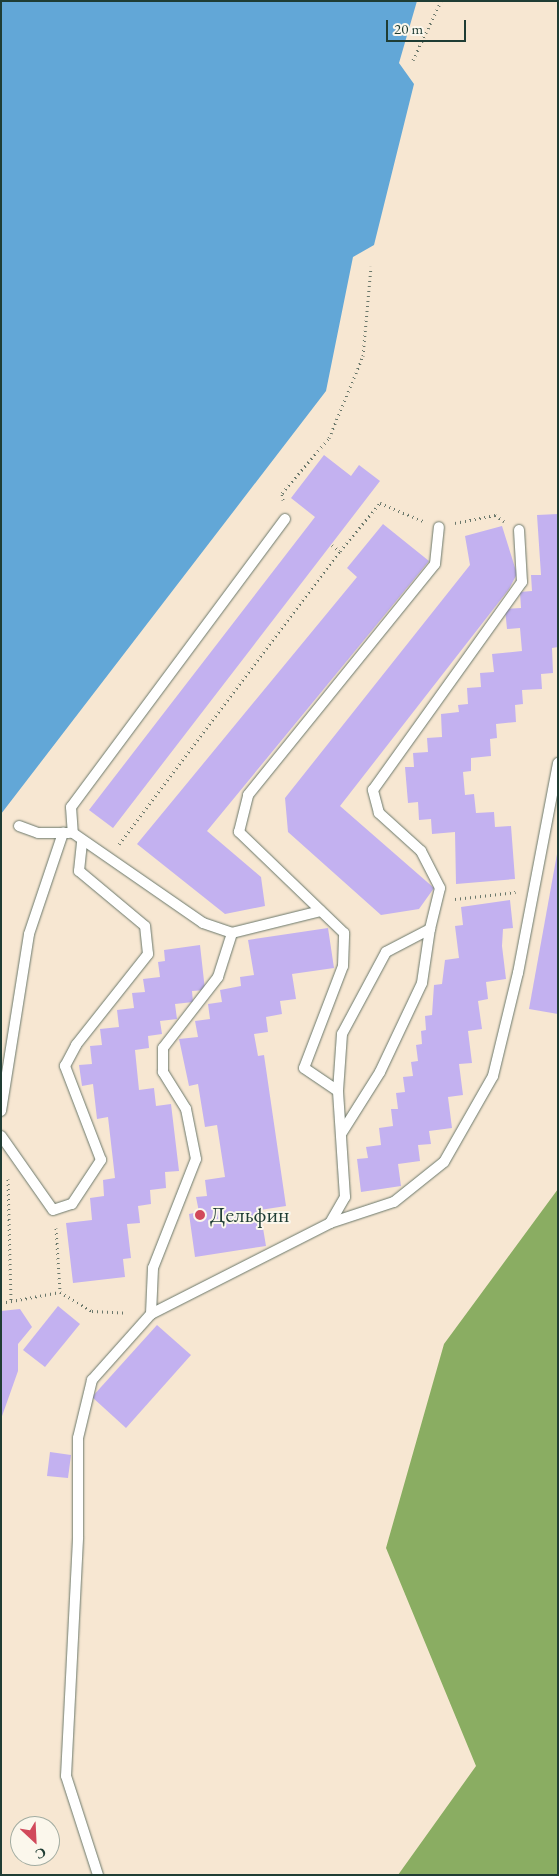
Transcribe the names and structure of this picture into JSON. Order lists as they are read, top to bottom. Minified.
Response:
{"places":["Дельфин"],"scale_bar":"20 m","north":"bottom right"}
